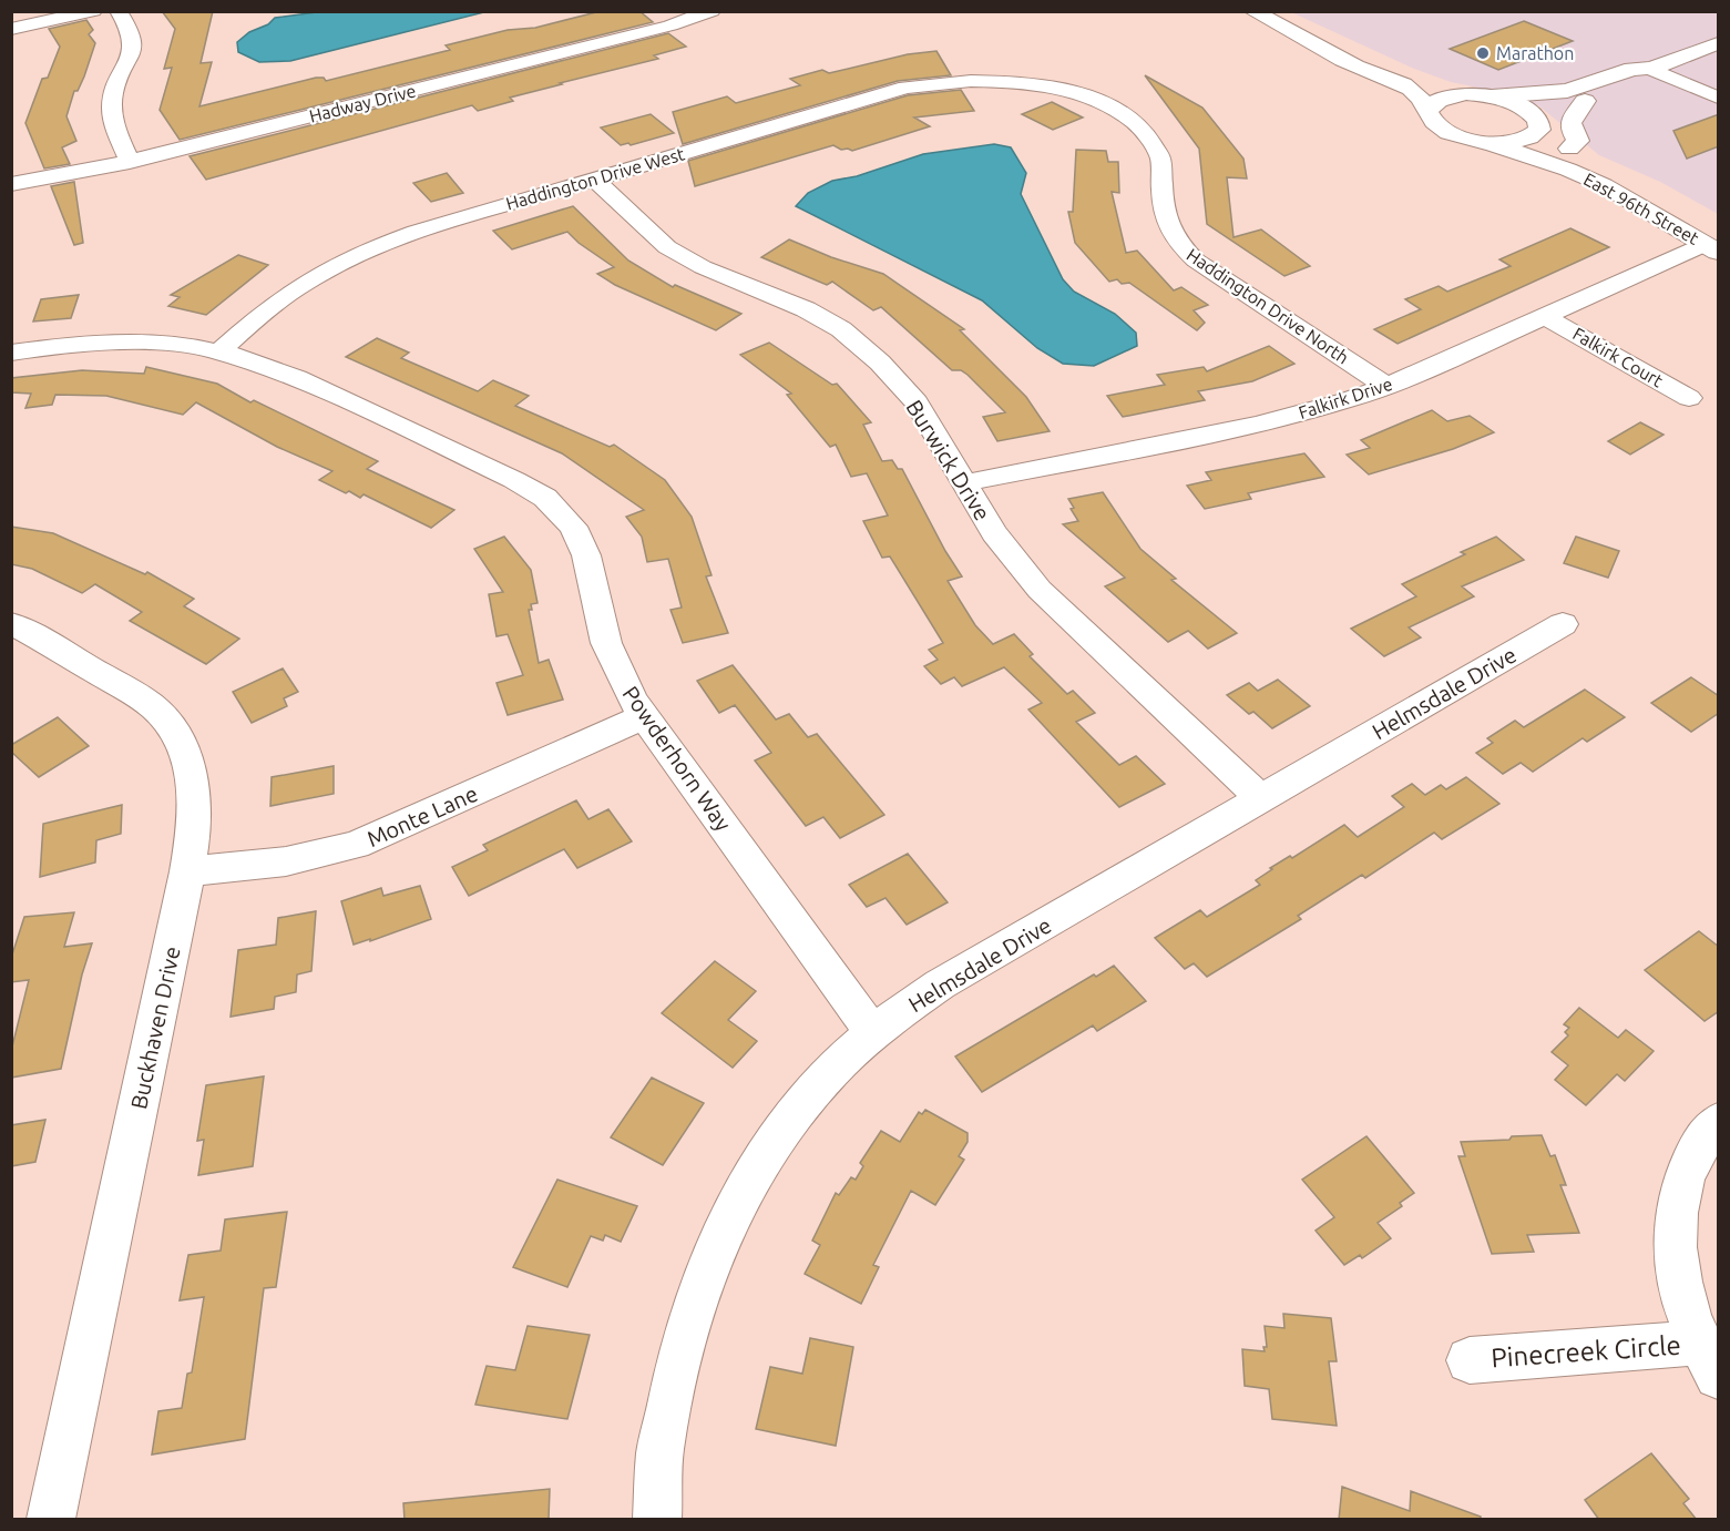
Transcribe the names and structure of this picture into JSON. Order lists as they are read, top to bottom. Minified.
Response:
{"streets":{"main road":["East 96th Street"],"street":["Hadway Drive","Haddington Drive West","Haddington Drive North","Falkirk Court","Falkirk Drive","Burwick Drive","Helmsdale Drive","Powderhorn Way","Monte Lane","Buckhaven Drive","Pinecreek Circle"]},"crossings":[["Haddington Drive West","Haddington Drive North"],["Haddington Drive West","Burwick Drive"],["Haddington Drive West","Powderhorn Way"],["East 96th Street","Falkirk Drive"],["Haddington Drive North","Falkirk Drive"],["Falkirk Court","Falkirk Drive"],["Falkirk Drive","Burwick Drive"],["Burwick Drive","Helmsdale Drive"],["Helmsdale Drive","Powderhorn Way"],["Powderhorn Way","Monte Lane"],["Monte Lane","Buckhaven Drive"]],"places":["Marathon"]}
